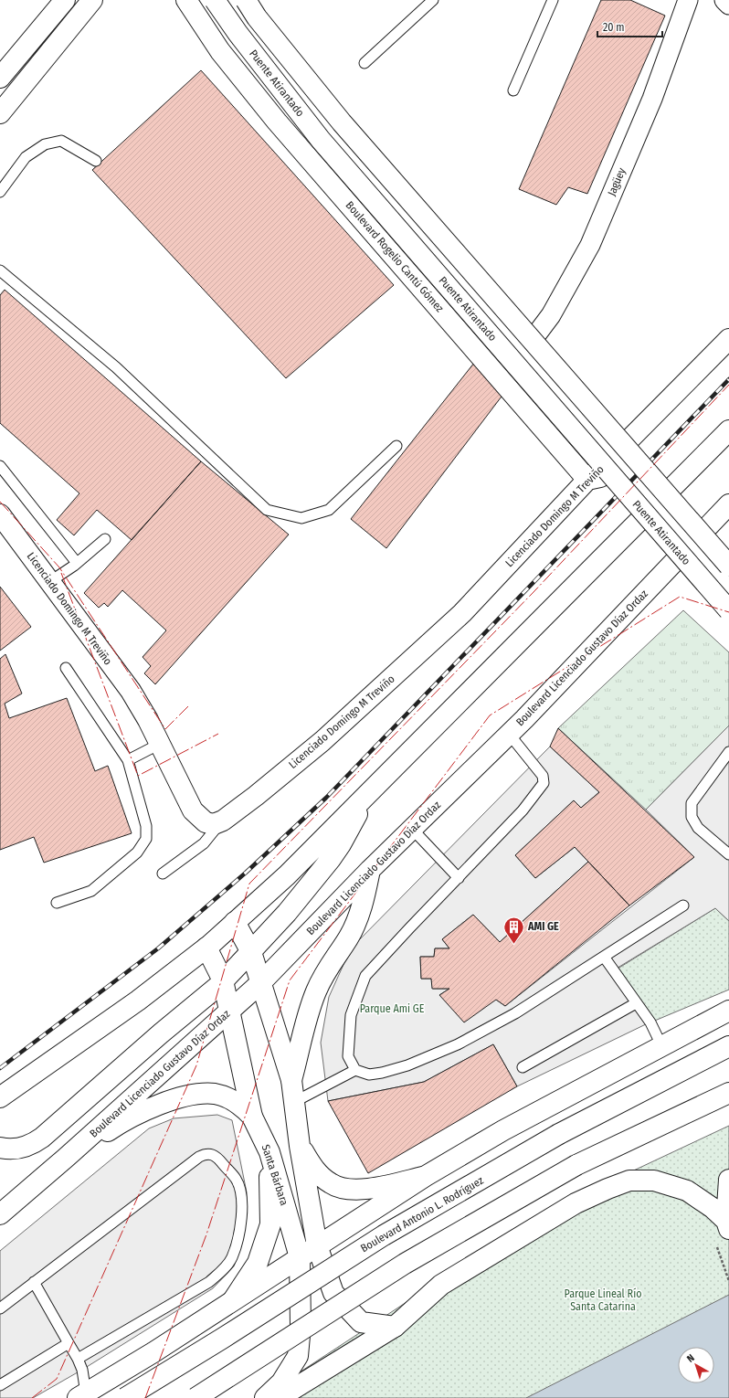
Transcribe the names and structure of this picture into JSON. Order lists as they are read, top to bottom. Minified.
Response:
{"streets":{"main road":["Puente Atirantado","Boulevard Rogelio Cantú Gómez","Licenciado Domingo M Treviño","Boulevard Licenciado Gustavo Díaz Ordaz","Santa Bárbara","Boulevard Antonio L. Rodríguez"],"street":["Jagüey"]},"crossings":[["Boulevard Rogelio Cantú Gómez","Licenciado Domingo M Treviño"],["Boulevard Licenciado Gustavo Díaz Ordaz","Santa Bárbara"]],"parks":["Parque Ami GE","Parque Lineal Río Santa Catarina"],"places":{"building":["AMI GE"]},"scale_bar":"20 m","north":"top left"}
